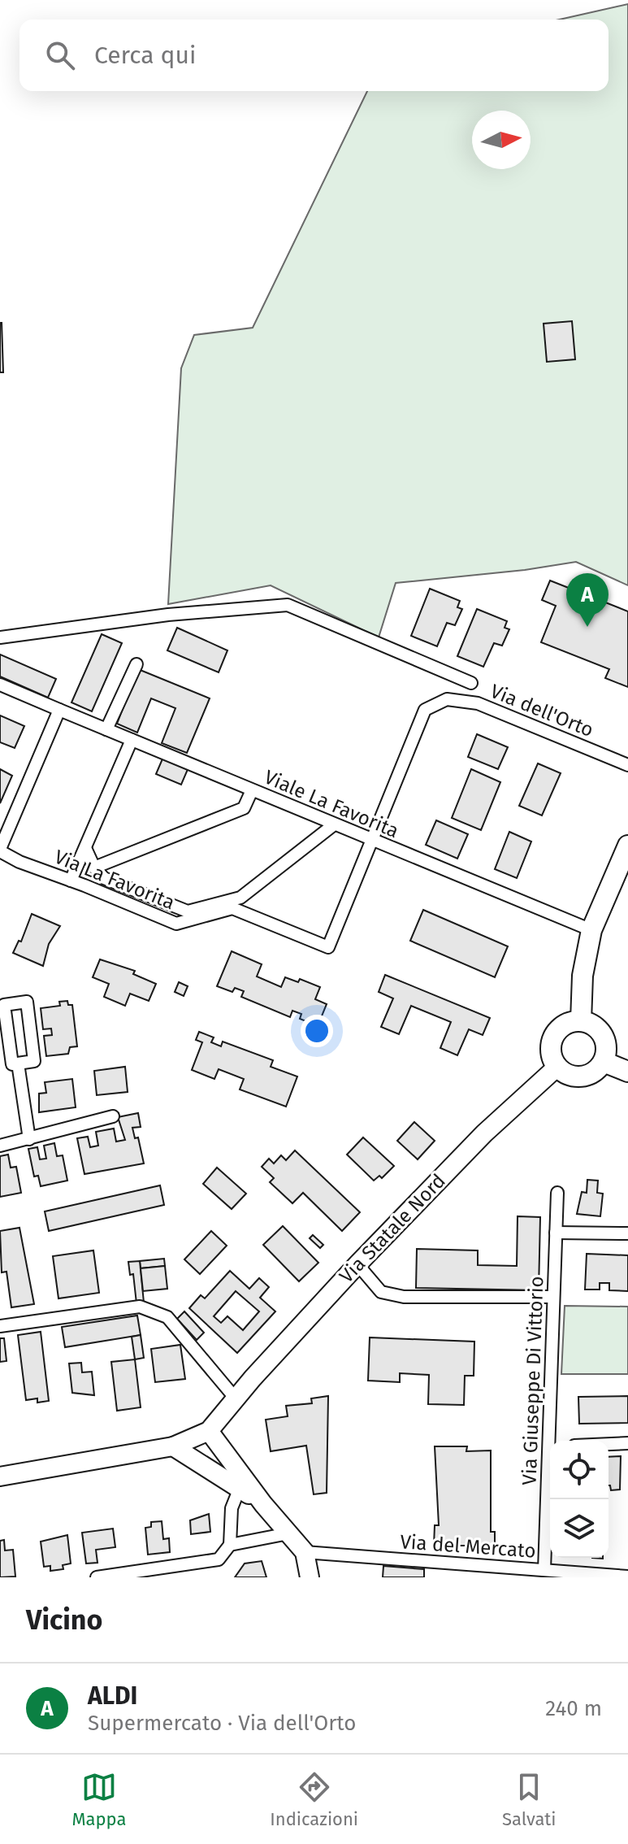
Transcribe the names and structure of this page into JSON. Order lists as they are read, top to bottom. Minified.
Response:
{"streets":{"main road":["Via Statale Nord"],"street":["Via dell'Orto","Viale La Favorita","Via La Favorita","Via Giuseppe Di Vittorio","Via del Mercato"]},"crossings":[["Via dell'Orto","Viale La Favorita"],["Via dell'Orto","Via La Favorita"],["Via Giuseppe Di Vittorio","Via del Mercato"]],"north":"right","page":{"search":"Cerca qui","pins":"A","heading":"Vicino","list":[{"mark":"A","name":"ALDI","note":"Supermercato · Via dell'Orto","value":"240 m"}],"nav":["Mappa","Indicazioni","Salvati"]}}
